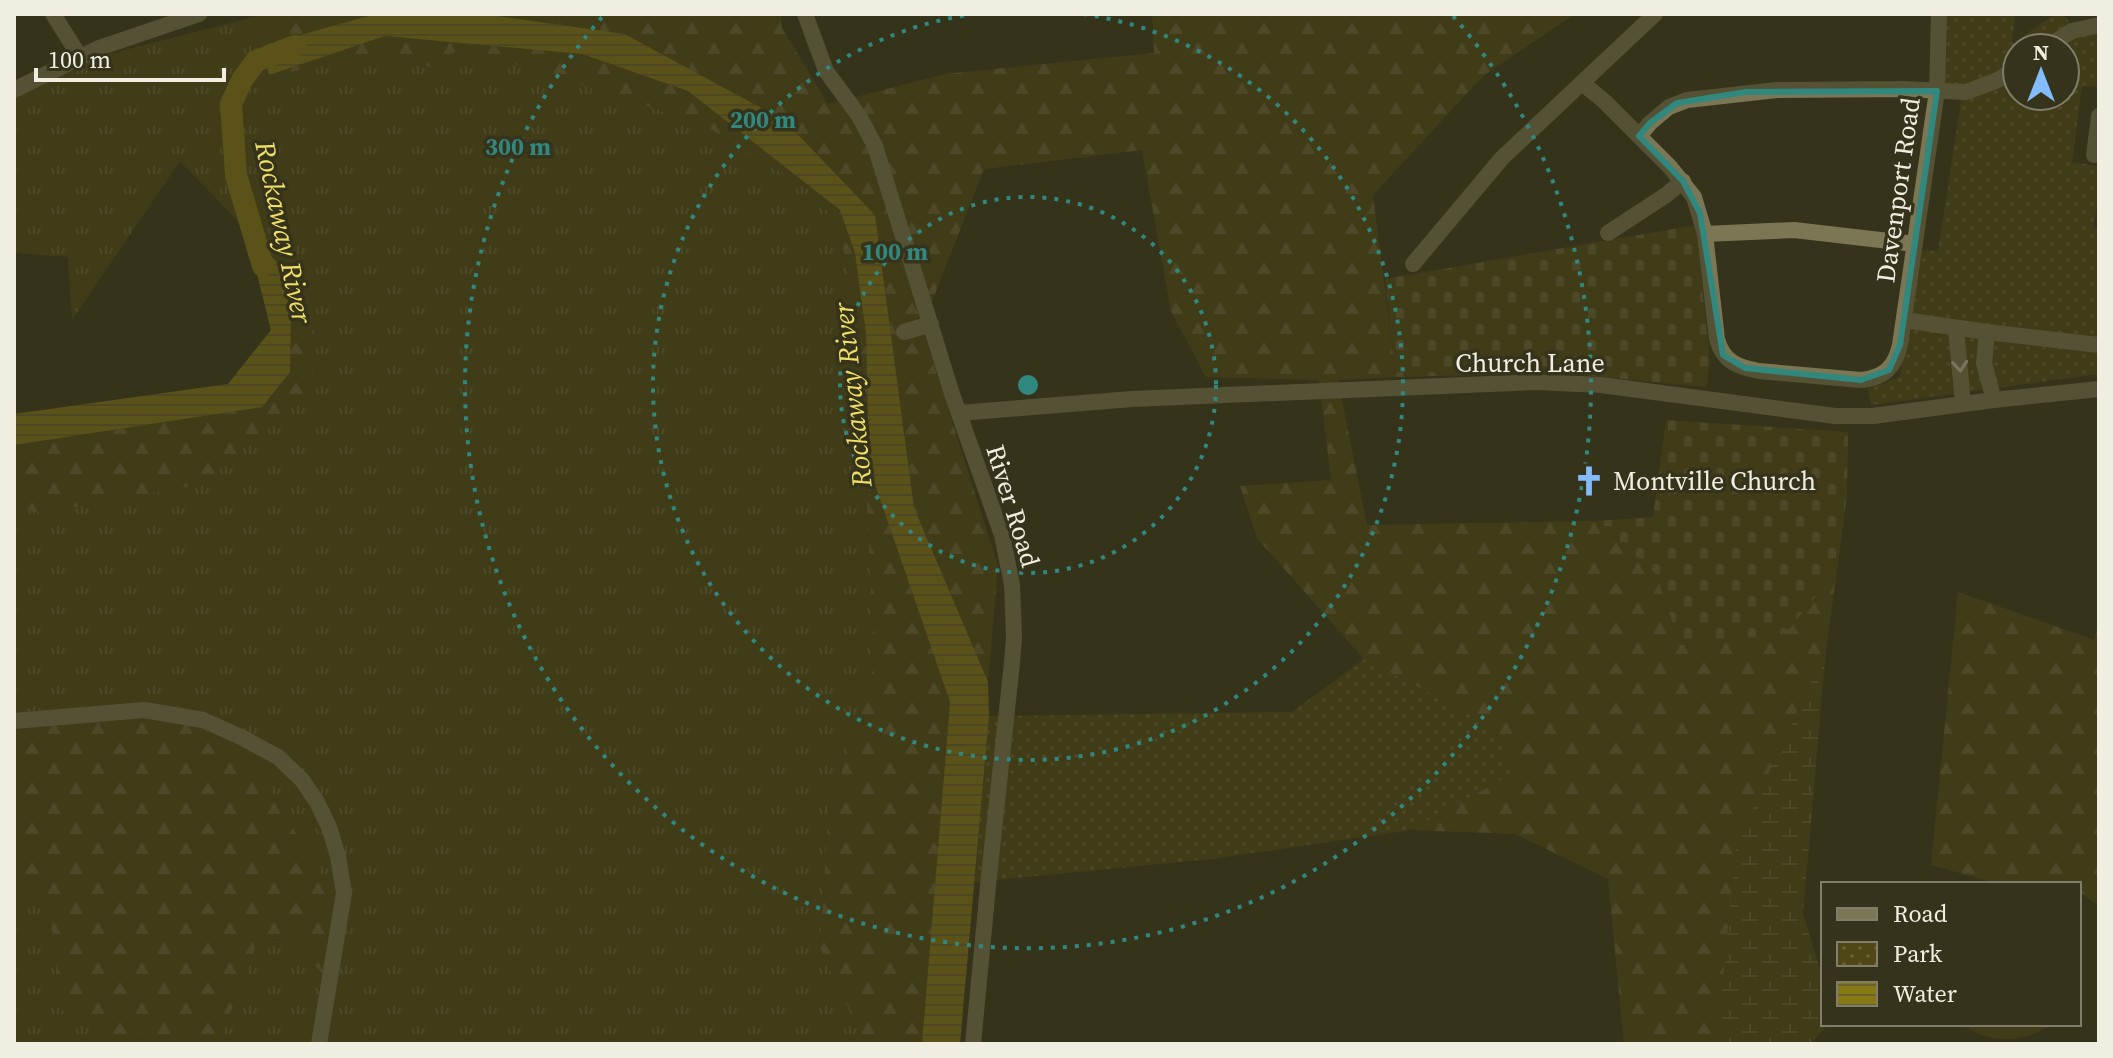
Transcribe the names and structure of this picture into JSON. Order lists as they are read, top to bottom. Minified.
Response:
{"streets":{"street":["Davenport Road","Church Lane","River Road"]},"crossings":[["Church Lane","River Road"]],"water":["Rockaway River"],"places":{"church":["Montville Church"]},"legend":["Road","Park","Water"],"scale_bar":"100 m","north":"top","rings":["200 m","300 m","100 m"]}
